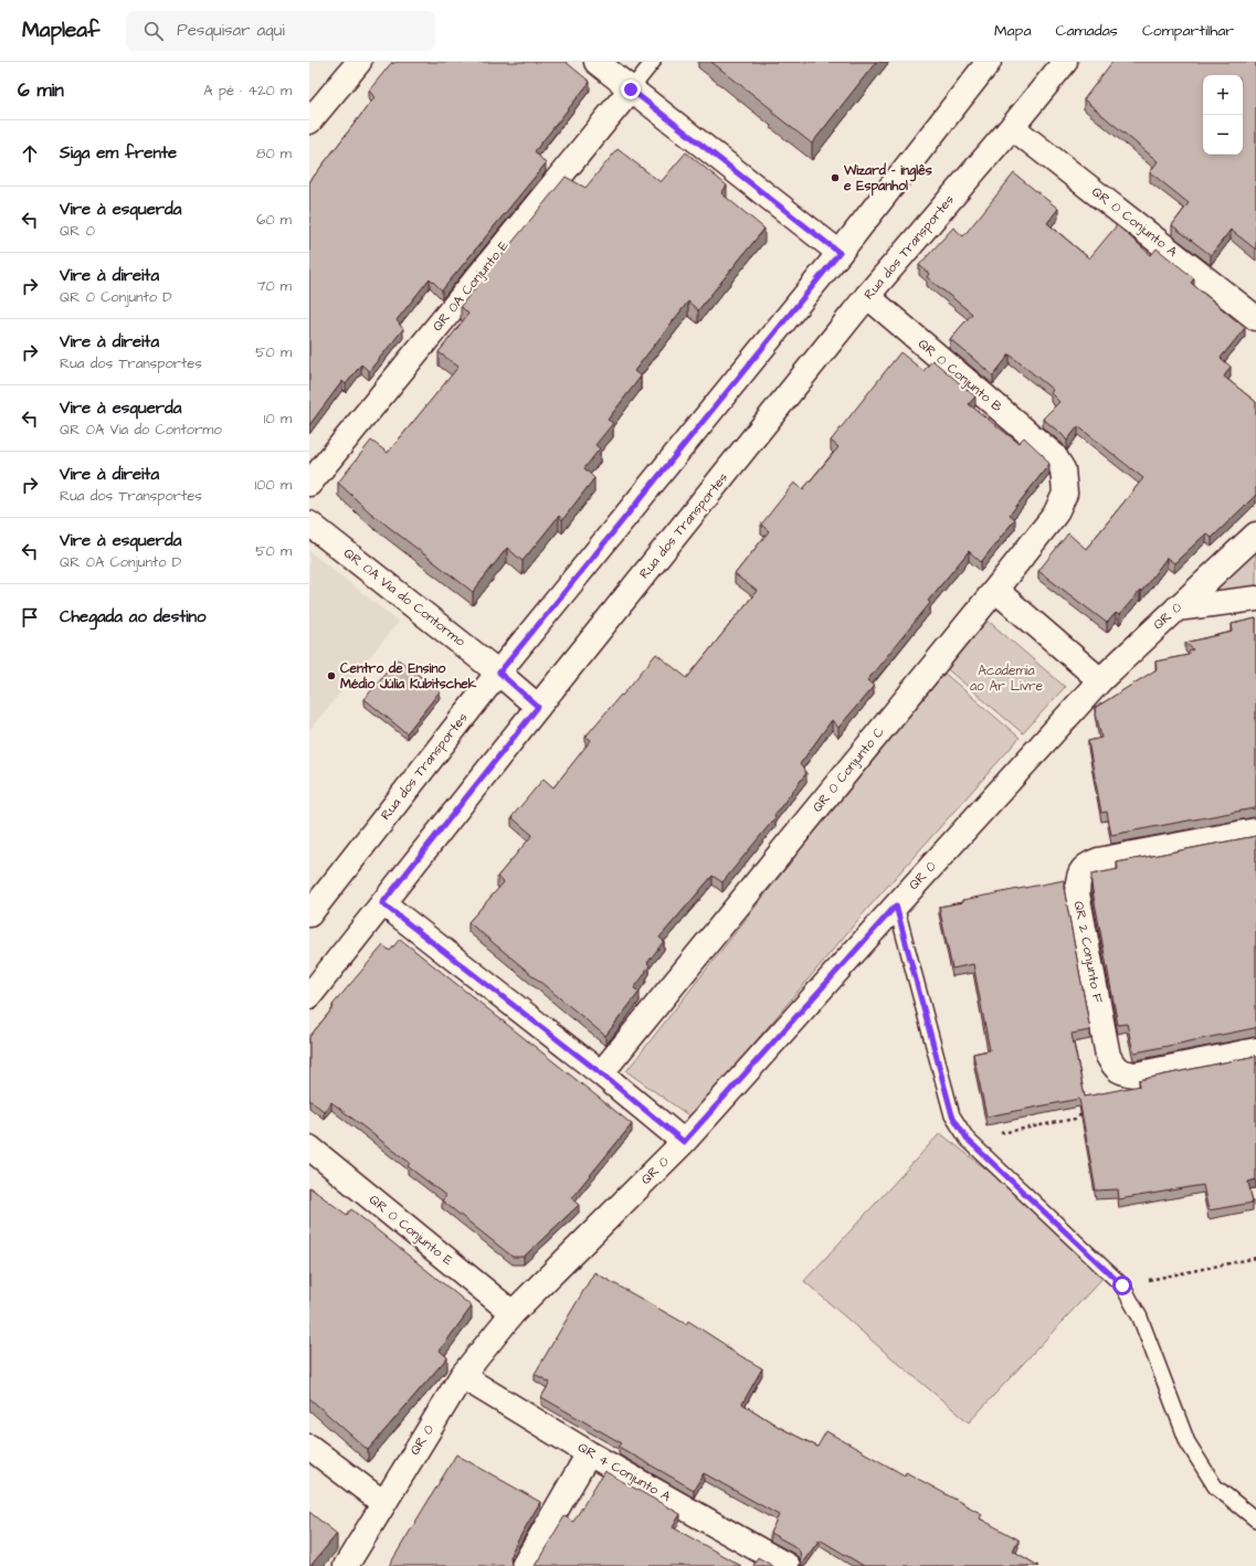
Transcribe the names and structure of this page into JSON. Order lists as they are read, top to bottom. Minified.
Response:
{"streets":{"street":["QR 0 Conjunto A","Rua dos Transportes","QR 0A Conjunto E","QR 0 Conjunto B","QR 0A Via do Contormo","QR 0","QR 0 Conjunto C","QR 2 Conjunto F","QR 0 Conjunto E","QR 4 Conjunto A"]},"crossings":[["QR 0 Conjunto A","Rua dos Transportes"],["Rua dos Transportes","QR 0 Conjunto B"],["Rua dos Transportes","QR 0A Via do Contormo"],["QR 0 Conjunto B","QR 0 Conjunto C"],["QR 0","QR 0 Conjunto E"],["QR 0","QR 4 Conjunto A"]],"parks":["Academia ao Ar Livre"],"places":["Wizard - inglês e Espanhol","Centro de Ensino Médio Júlia Kubitschek"],"page":{"header":"Mapleaf","search":"Pesquisar aqui","nav":["Mapa","Camadas","Compartilhar"],"heading":["6 min","A pé · 420 m"],"map_buttons":["+","−"],"list":[["Siga em frente","80 m"],["Vire à esquerda","QR 0","60 m"],["Vire à direita","QR 0 Conjunto D","70 m"],["Vire à direita","Rua dos Transportes","50 m"],["Vire à esquerda","QR 0A Via do Contormo","10 m"],["Vire à direita","Rua dos Transportes","100 m"],["Vire à esquerda","QR 0A Conjunto D","50 m"],"Chegada ao destino"]}}
